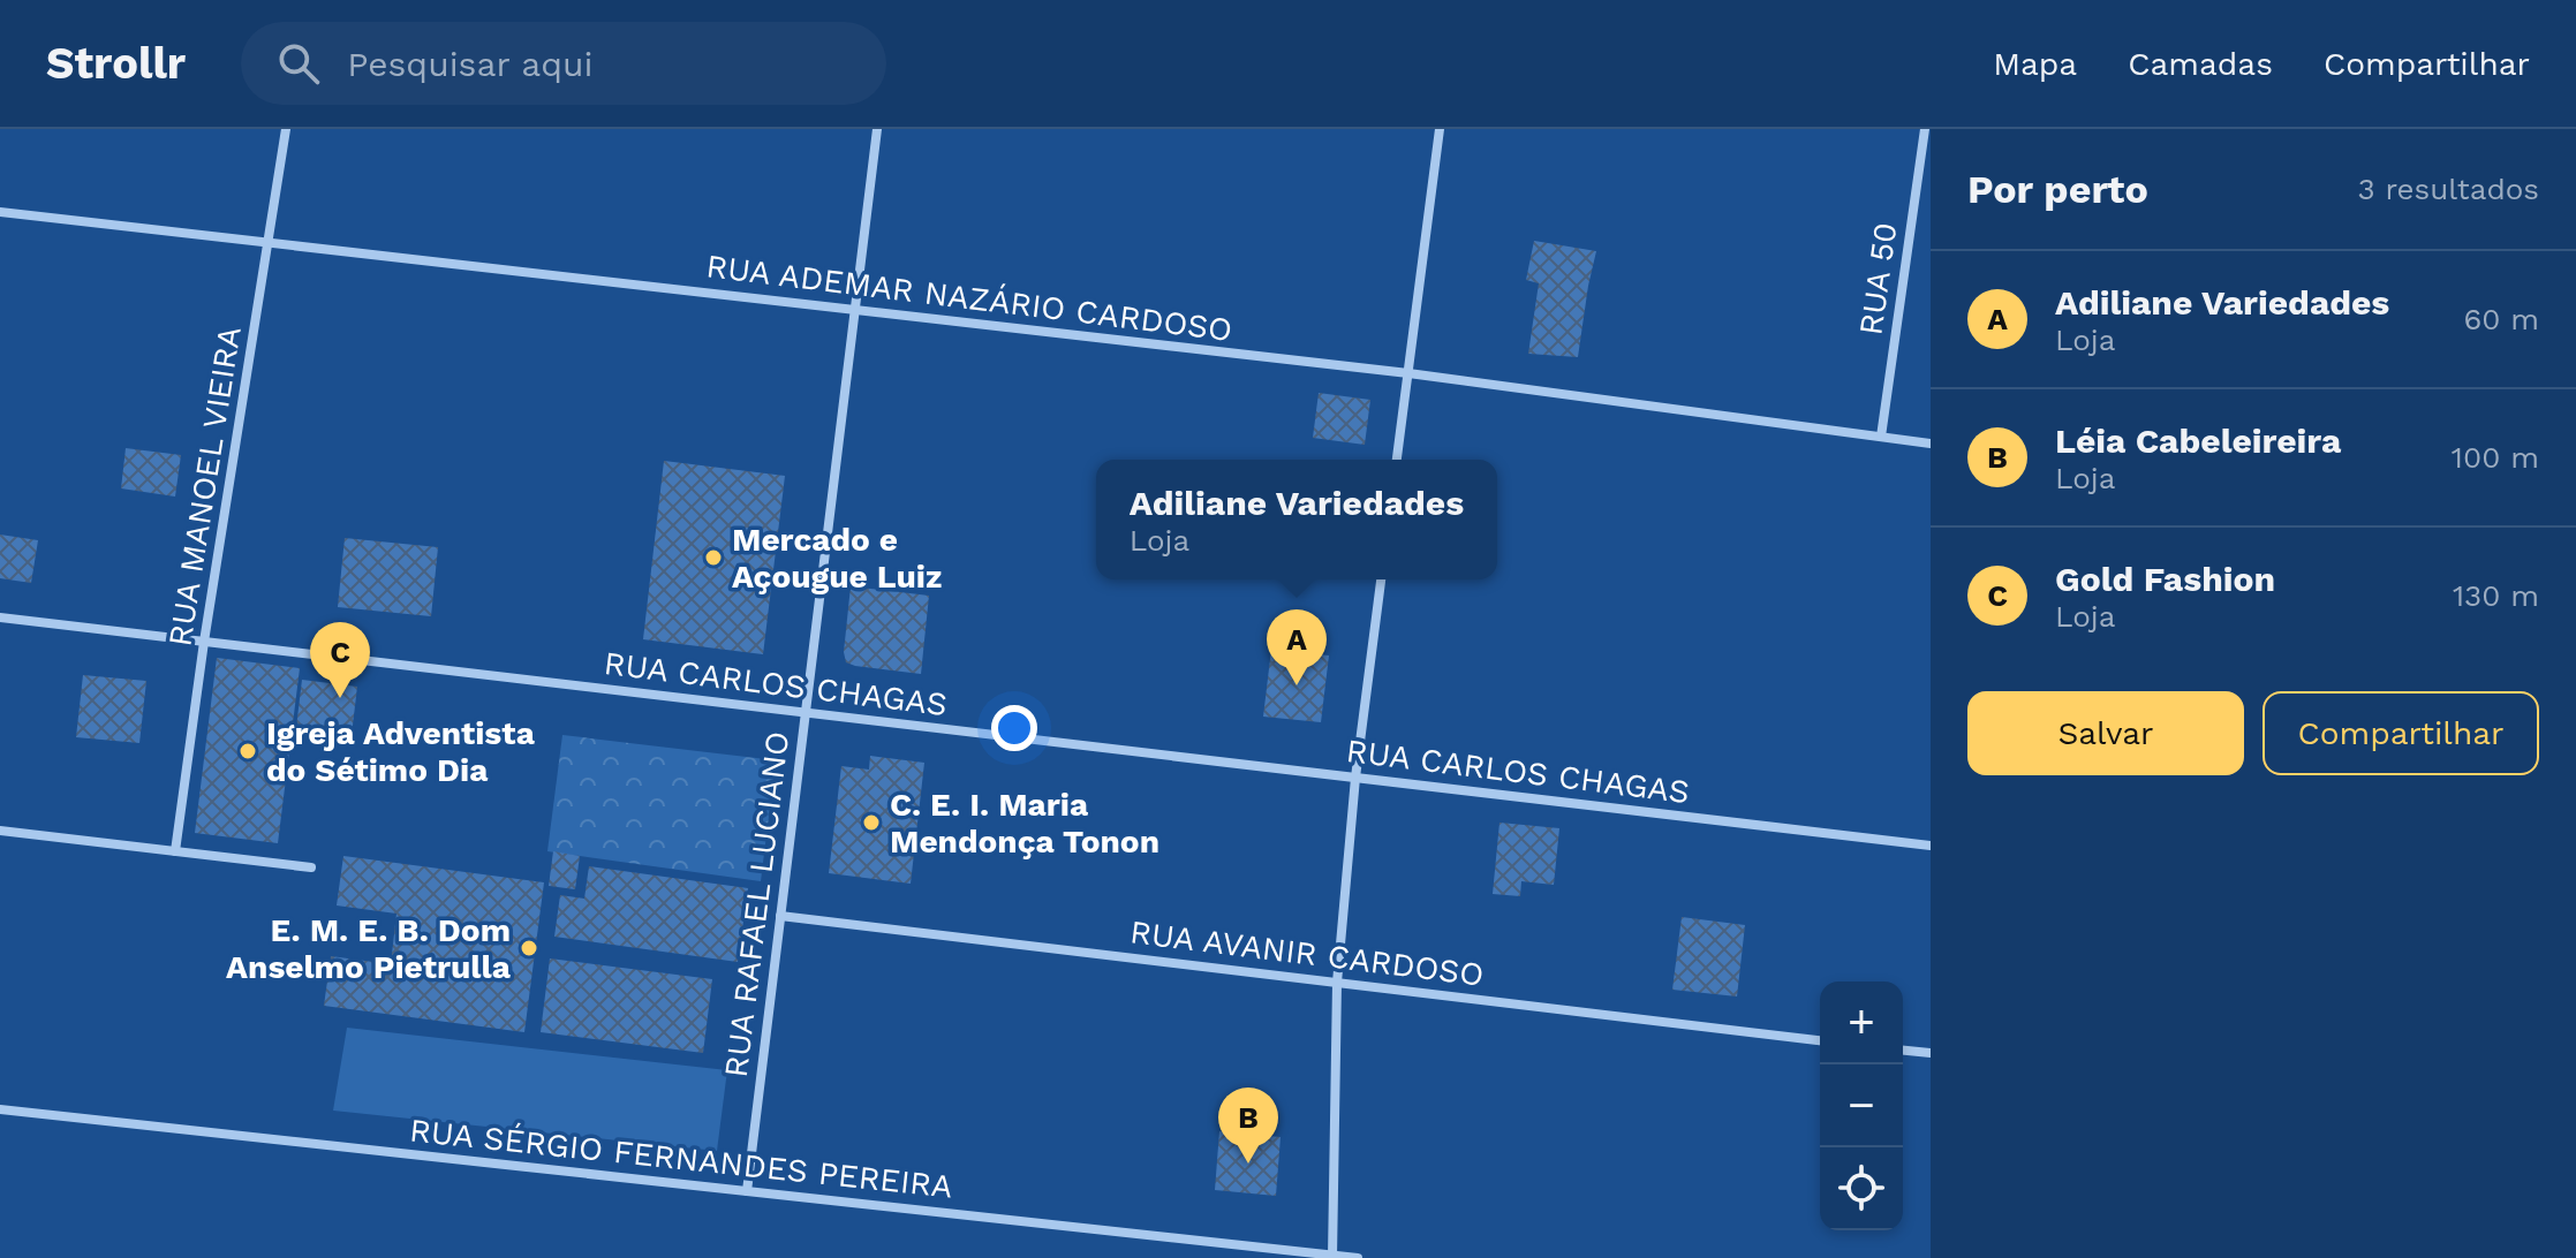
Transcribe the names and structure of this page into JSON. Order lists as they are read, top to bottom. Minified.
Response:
{"streets":{"street":["RUA 50","RUA ADEMAR NAZÁRIO CARDOSO","RUA MANOEL VIEIRA","RUA CARLOS CHAGAS","RUA RAFAEL LUCIANO","RUA AVANIR CARDOSO","RUA SÉRGIO FERNANDES PEREIRA"]},"crossings":[["RUA 50","RUA ADEMAR NAZÁRIO CARDOSO"],["RUA ADEMAR NAZÁRIO CARDOSO","RUA MANOEL VIEIRA"],["RUA ADEMAR NAZÁRIO CARDOSO","RUA RAFAEL LUCIANO"],["RUA MANOEL VIEIRA","RUA CARLOS CHAGAS"],["RUA CARLOS CHAGAS","RUA RAFAEL LUCIANO"],["RUA RAFAEL LUCIANO","RUA AVANIR CARDOSO"],["RUA RAFAEL LUCIANO","RUA SÉRGIO FERNANDES PEREIRA"]],"places":["Mercado e Açougue Luiz","Igreja Adventista do Sétimo Dia","C. E. I. Maria Mendonça Tonon","E. M. E. B. Dom Anselmo Pietrulla"],"page":{"header":"Strollr","search":"Pesquisar aqui","nav":["Mapa","Camadas","Compartilhar"],"heading":["Por perto","3 resultados"],"list":[{"mark":"A","name":"Adiliane Variedades","note":"Loja","value":"60 m"},{"mark":"B","name":"Léia Cabeleireira","note":"Loja","value":"100 m"},{"mark":"C","name":"Gold Fashion","note":"Loja","value":"130 m"}],"popup":["Adiliane Variedades","Loja"],"pins":["A","C","B"],"buttons":["Salvar","Compartilhar"],"map_buttons":["+","−"]}}
